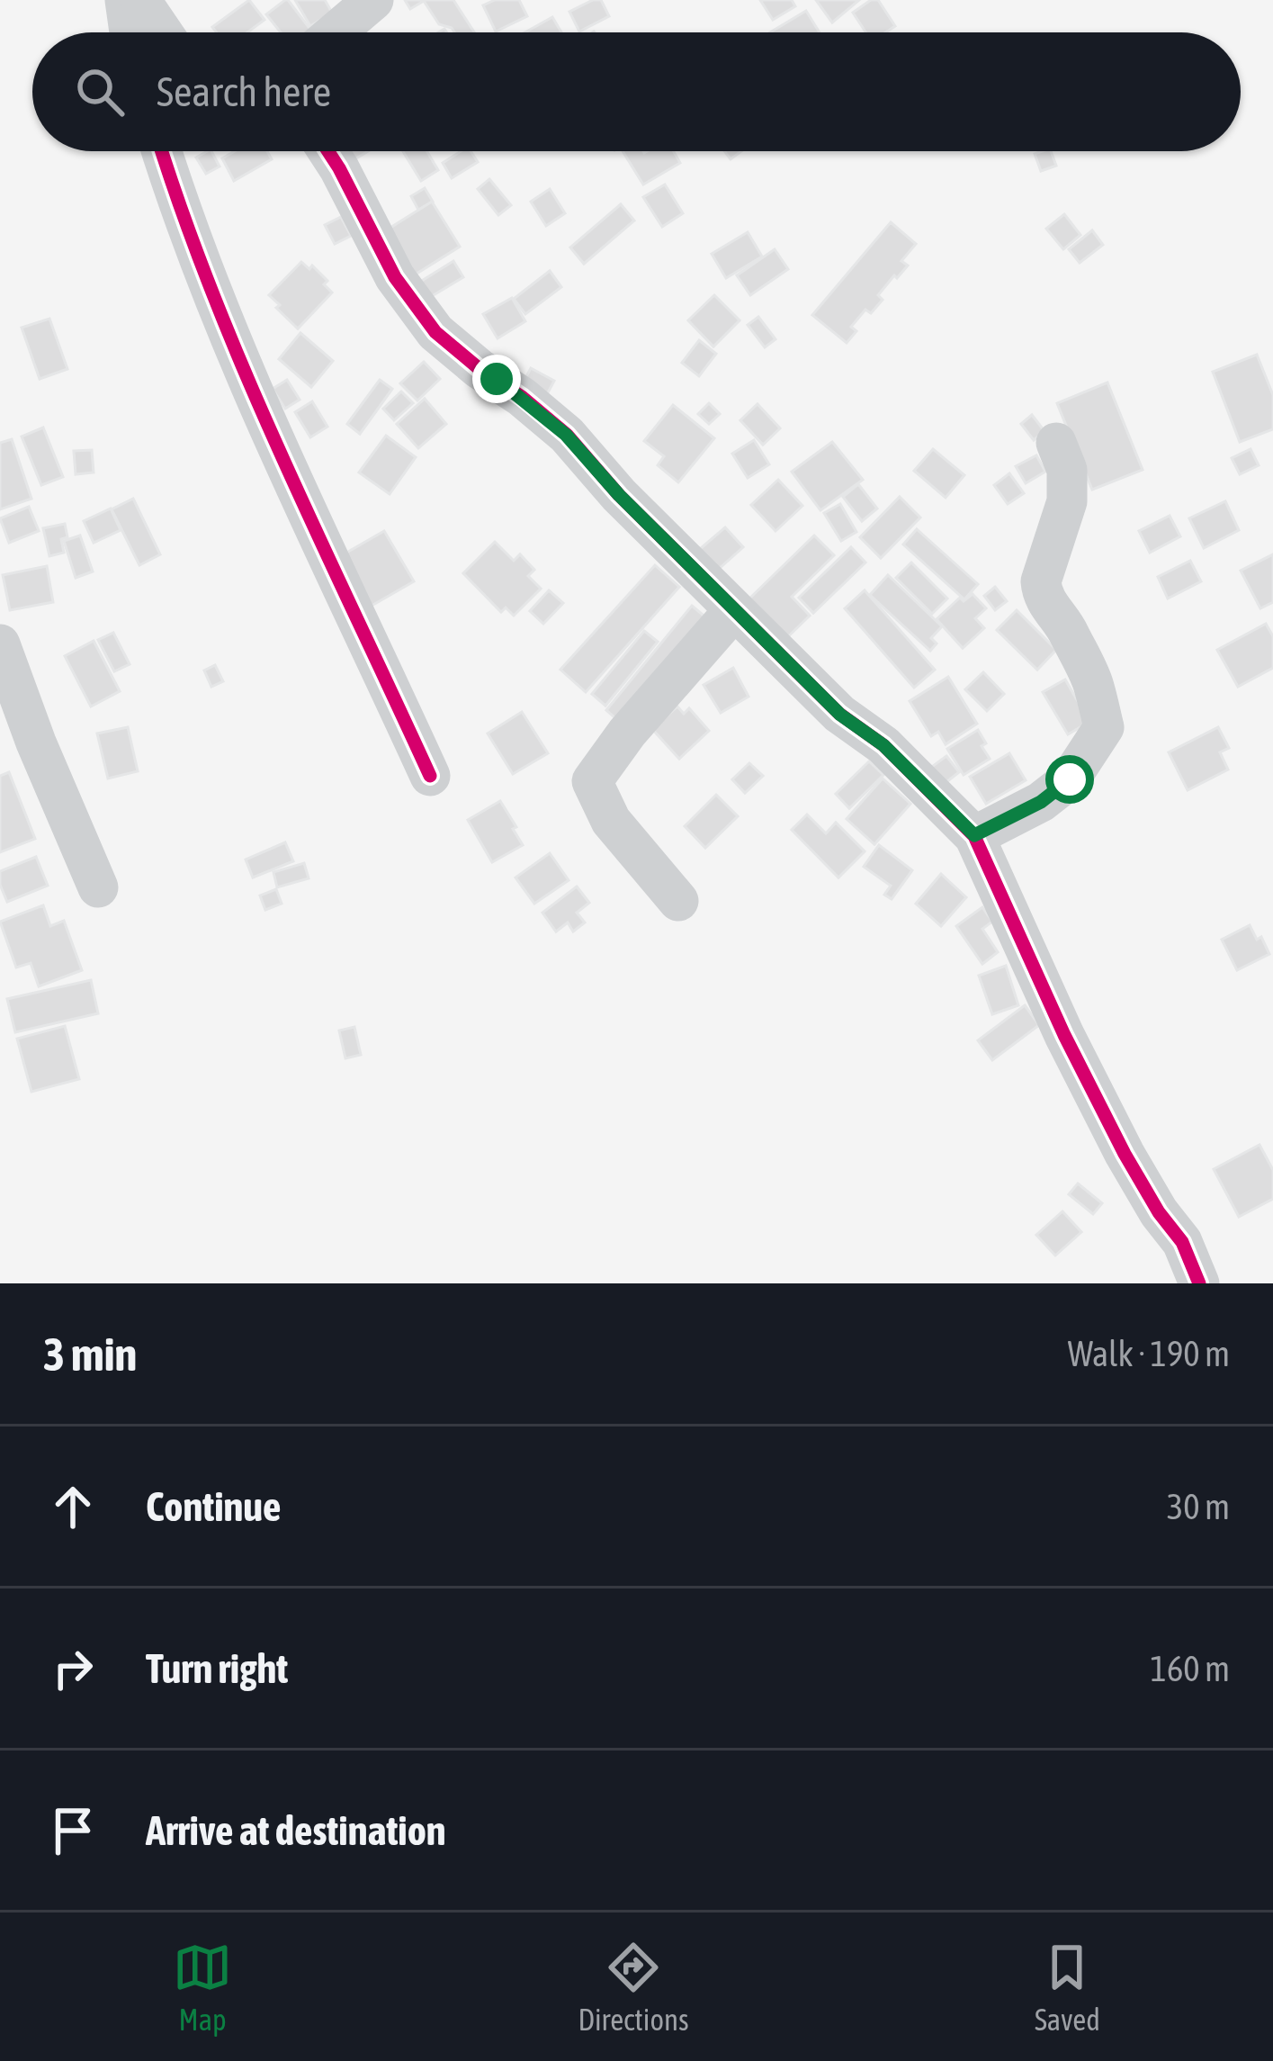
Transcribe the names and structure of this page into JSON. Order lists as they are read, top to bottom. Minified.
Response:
{"page":{"search":"Search here","heading":["3 min","Walk · 190 m"],"list":[["Continue","30 m"],["Turn right","160 m"],"Arrive at destination"],"nav":["Map","Directions","Saved"]}}
